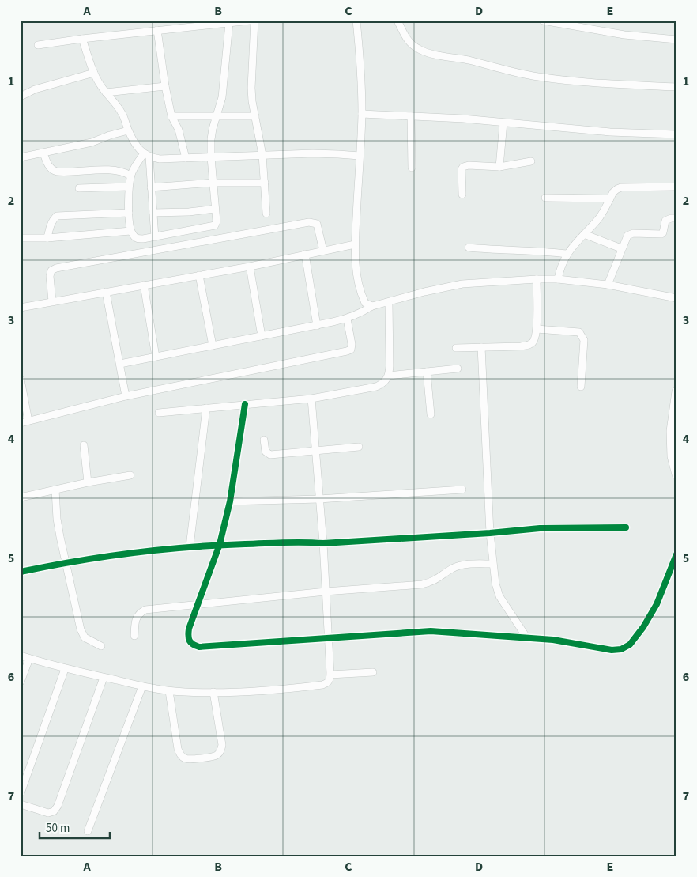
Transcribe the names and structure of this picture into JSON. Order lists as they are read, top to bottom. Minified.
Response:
{"scale_bar":"50 m","grid":{"columns":["A","B","C","D","E"],"rows":["1","2","3","4","5","6","7"]}}
